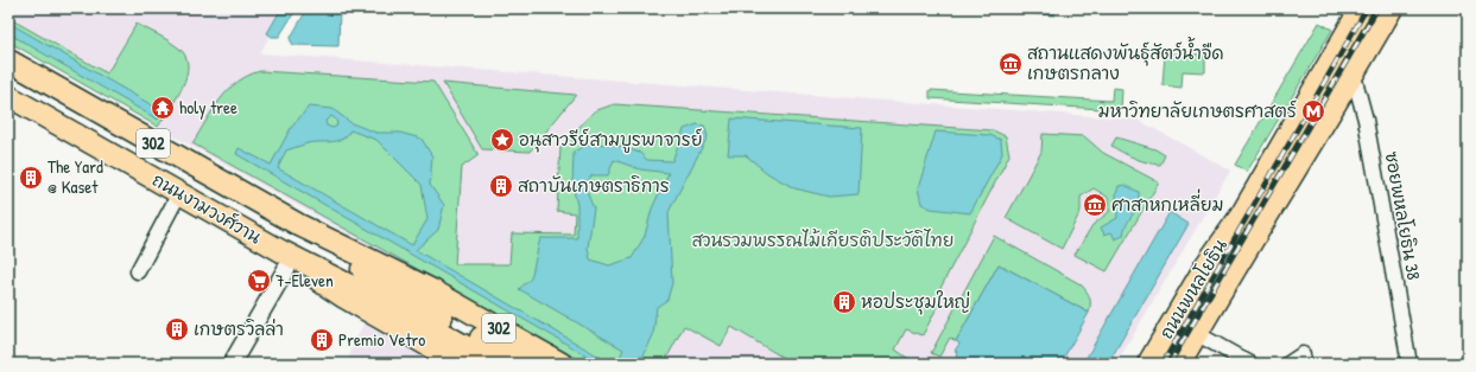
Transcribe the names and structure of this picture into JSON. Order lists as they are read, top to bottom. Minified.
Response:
{"streets":{"main road":["302","ถนนงามวงศ์วาน","ถนนพหลโยธิน"],"street":["ซอยพหลโยธิน 38"]},"crossings":[["ซอยพหลโยธิน 38","ถนนพหลโยธิน"]],"parks":["สวนรวมพรรณไม้เกียรติประวัติไทย"],"places":{"museum":["สถานแสดงพันธุ์สัตว์น้ำจืด เกษตรกลาง","ศาสาหกเหลี่ยม"],"temple":["holy tree"],"metro station":["มหาวิทยาลัยเกษตรศาสตร์"],"place":["อนุสาวรีย์สามบูรพาจารย์"],"building":["The Yard @ Kaset","สถาบันเกษตราธิการ","หอประชุมใหญ่","เกษตรวิลล่า","Premio Vetro"],"supermarket":["7-Eleven"]}}
